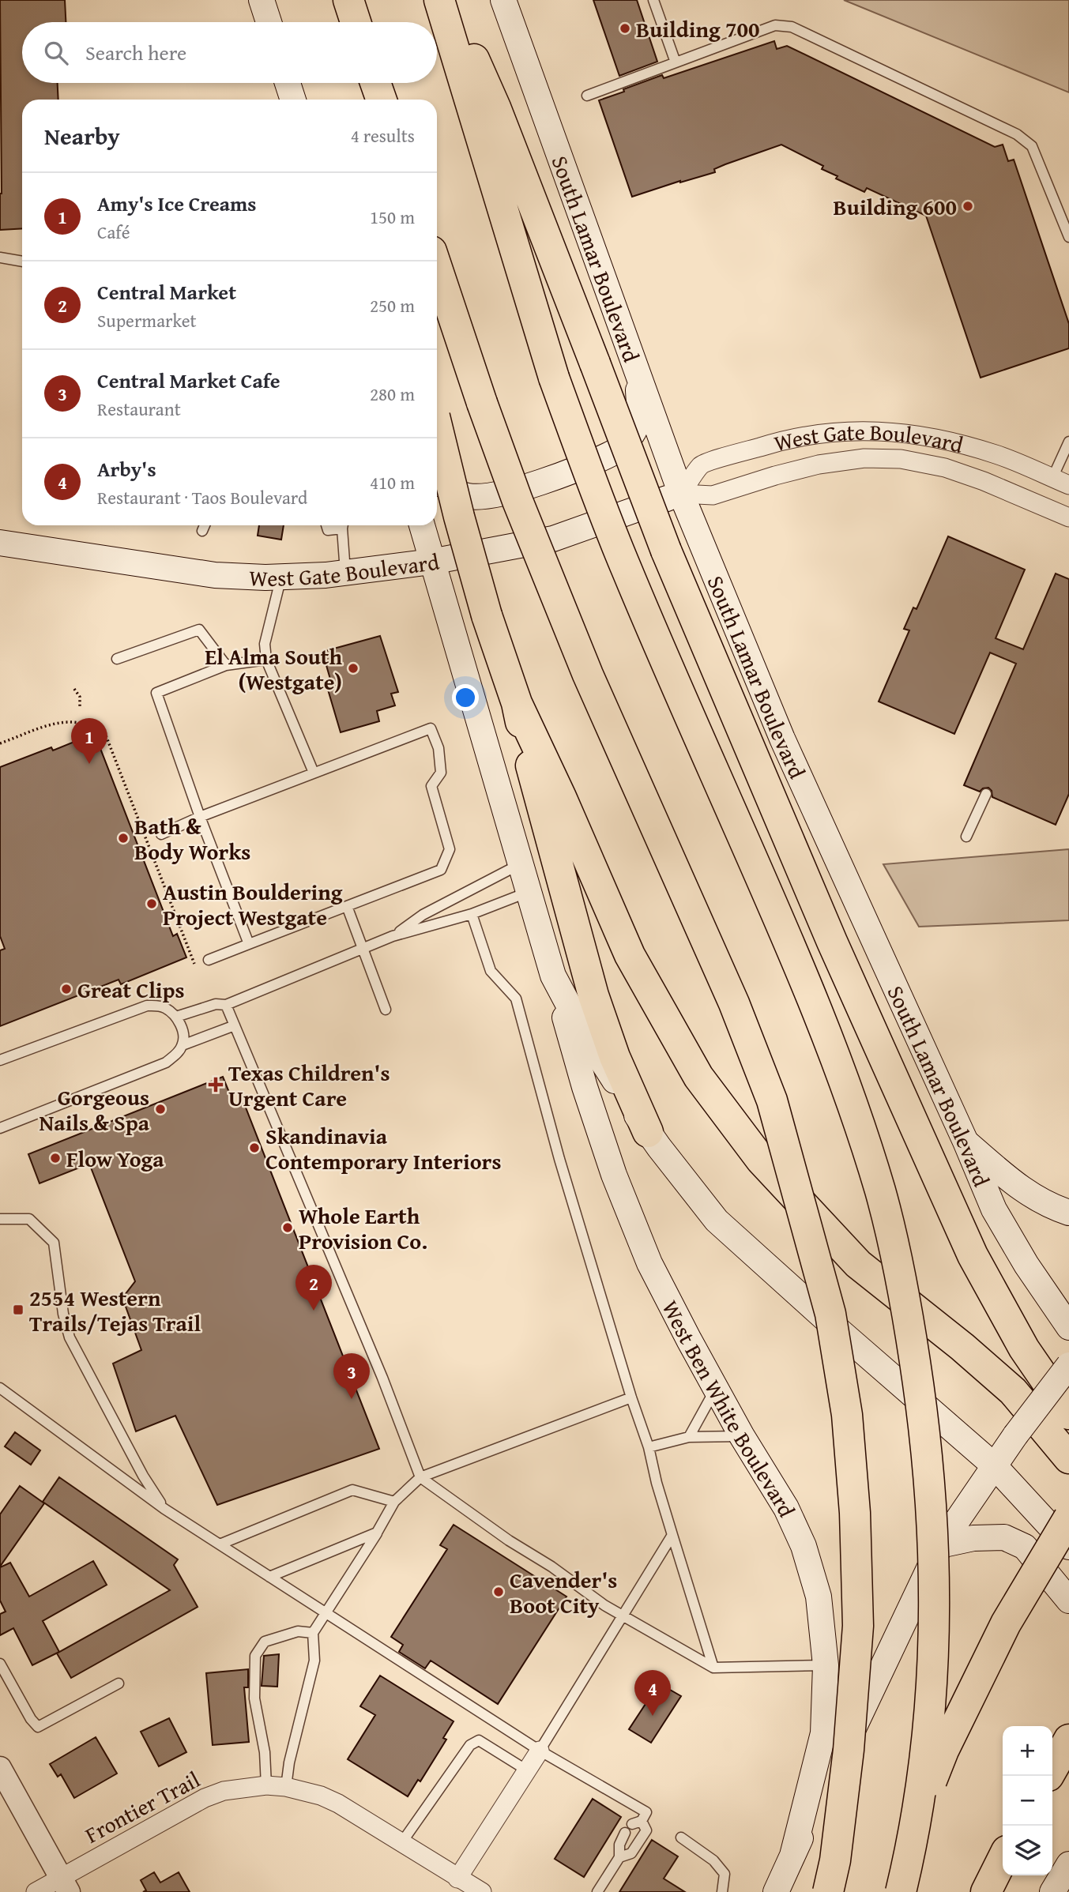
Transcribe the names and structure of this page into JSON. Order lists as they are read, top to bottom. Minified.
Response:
{"streets":{"main road":["South Lamar Boulevard","West Gate Boulevard","West Ben White Boulevard"],"street":["Frontier Trail"]},"crossings":[["South Lamar Boulevard","West Gate Boulevard"]],"places":{"other":["Building 700","Building 600","El Alma South (Westgate)","Bath & Body Works","Austin Bouldering Project Westgate","Great Clips","Gorgeous Nails & Spa","Skandinavia Contemporary Interiors","Flow Yoga","Whole Earth Provision Co.","Cavender's Boot City"],"health":["Texas Children's Urgent Care"],"transit":["2554 Western Trails/Tejas Trail"]},"page":{"search":"Search here","heading":["Nearby","4 results"],"list":[{"mark":"1","name":"Amy's Ice Creams","note":"Café","value":"150 m"},{"mark":"2","name":"Central Market","note":"Supermarket","value":"250 m"},{"mark":"3","name":"Central Market Cafe","note":"Restaurant","value":"280 m"},{"mark":"4","name":"Arby's","note":"Restaurant · Taos Boulevard","value":"410 m"}],"pins":["1","2","3","4"],"map_buttons":["+","−"]}}
